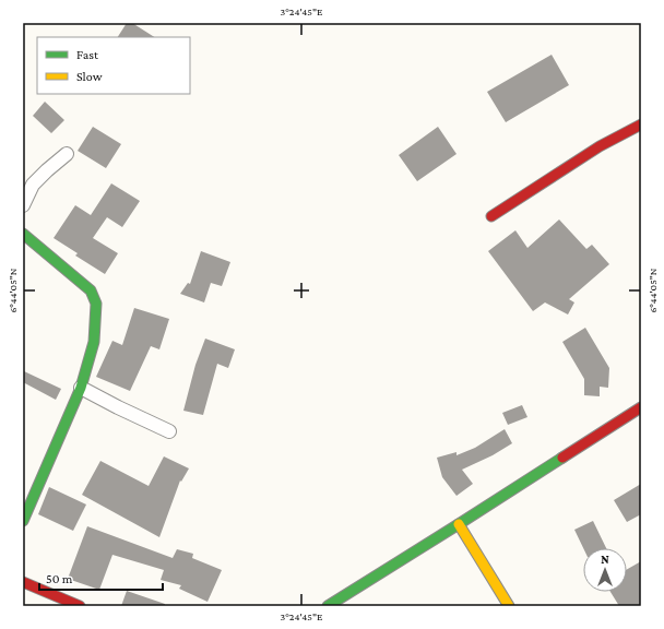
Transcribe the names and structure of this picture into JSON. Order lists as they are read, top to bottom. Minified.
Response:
{"legend":["Fast","Slow"],"scale_bar":"50 m","north":"top","coordinates":["3°24'45\"E","6°44'05\"N"]}
